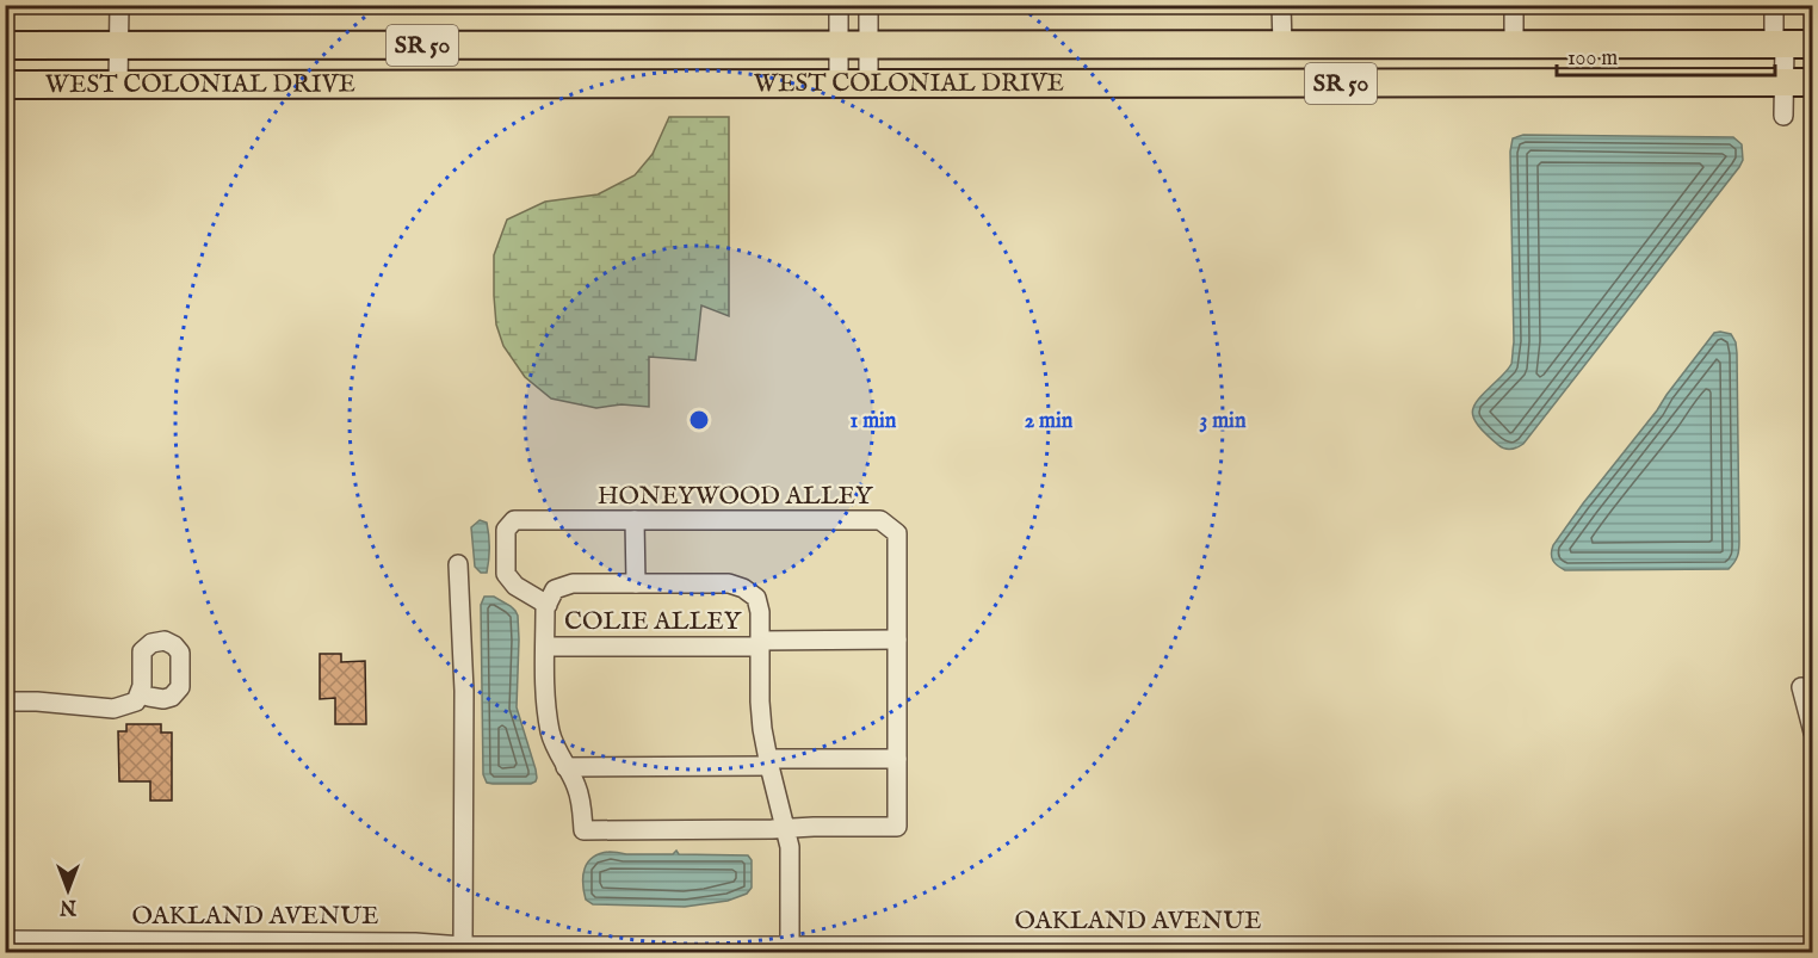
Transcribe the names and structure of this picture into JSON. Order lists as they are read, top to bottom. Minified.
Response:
{"streets":{"highway":["SR 50","WEST COLONIAL DRIVE"],"street":["HONEYWOOD ALLEY","COLIE ALLEY","OAKLAND AVENUE"]},"crossings":[["HONEYWOOD ALLEY","COLIE ALLEY"]],"scale_bar":"100 m","north":"bottom","rings":["1 min","2 min","3 min"]}
